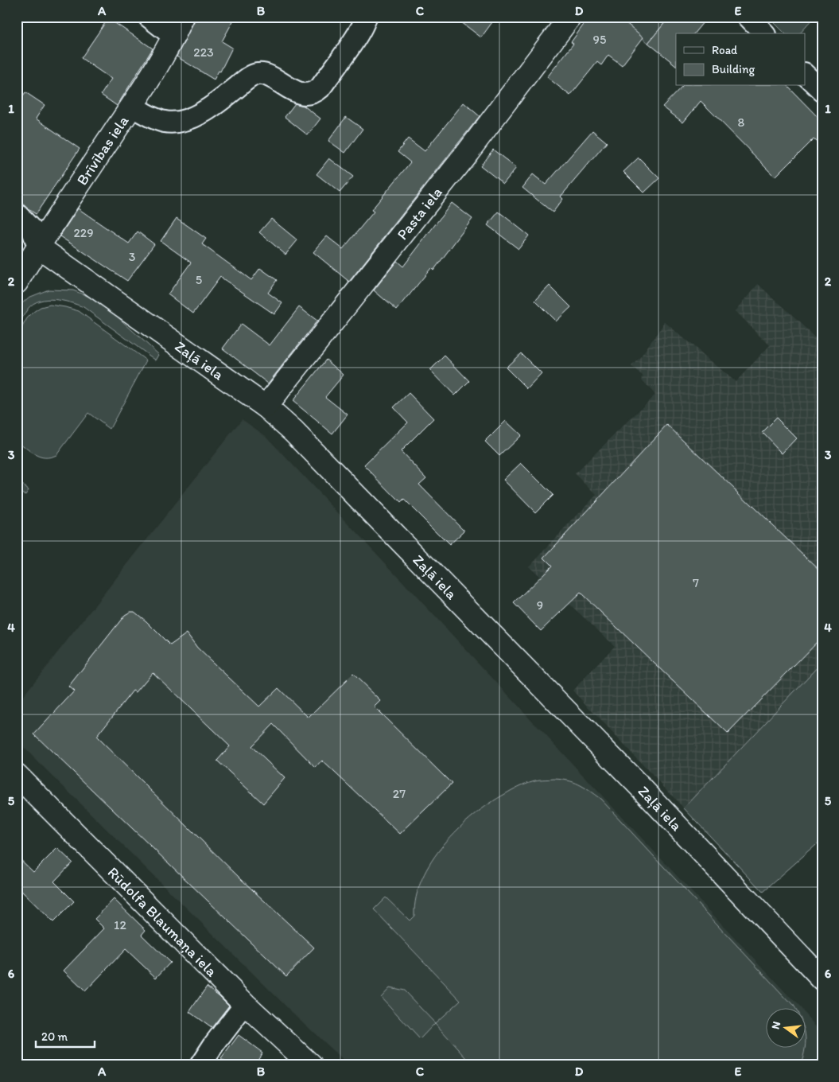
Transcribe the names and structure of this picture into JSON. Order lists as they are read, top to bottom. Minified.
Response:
{"streets":{"main road":["Brīvības iela","Pasta iela","Zaļā iela","Rūdolfa Blaumaņa iela"]},"crossings":[["Brīvības iela","Zaļā iela"],["Pasta iela","Zaļā iela"]],"house_numbers":["95","223","8","229","3","5","7","9","27","12"],"legend":["Road","Building"],"scale_bar":"20 m","north":"left","grid":{"columns":["A","B","C","D","E"],"rows":["1","2","3","4","5","6"]}}
